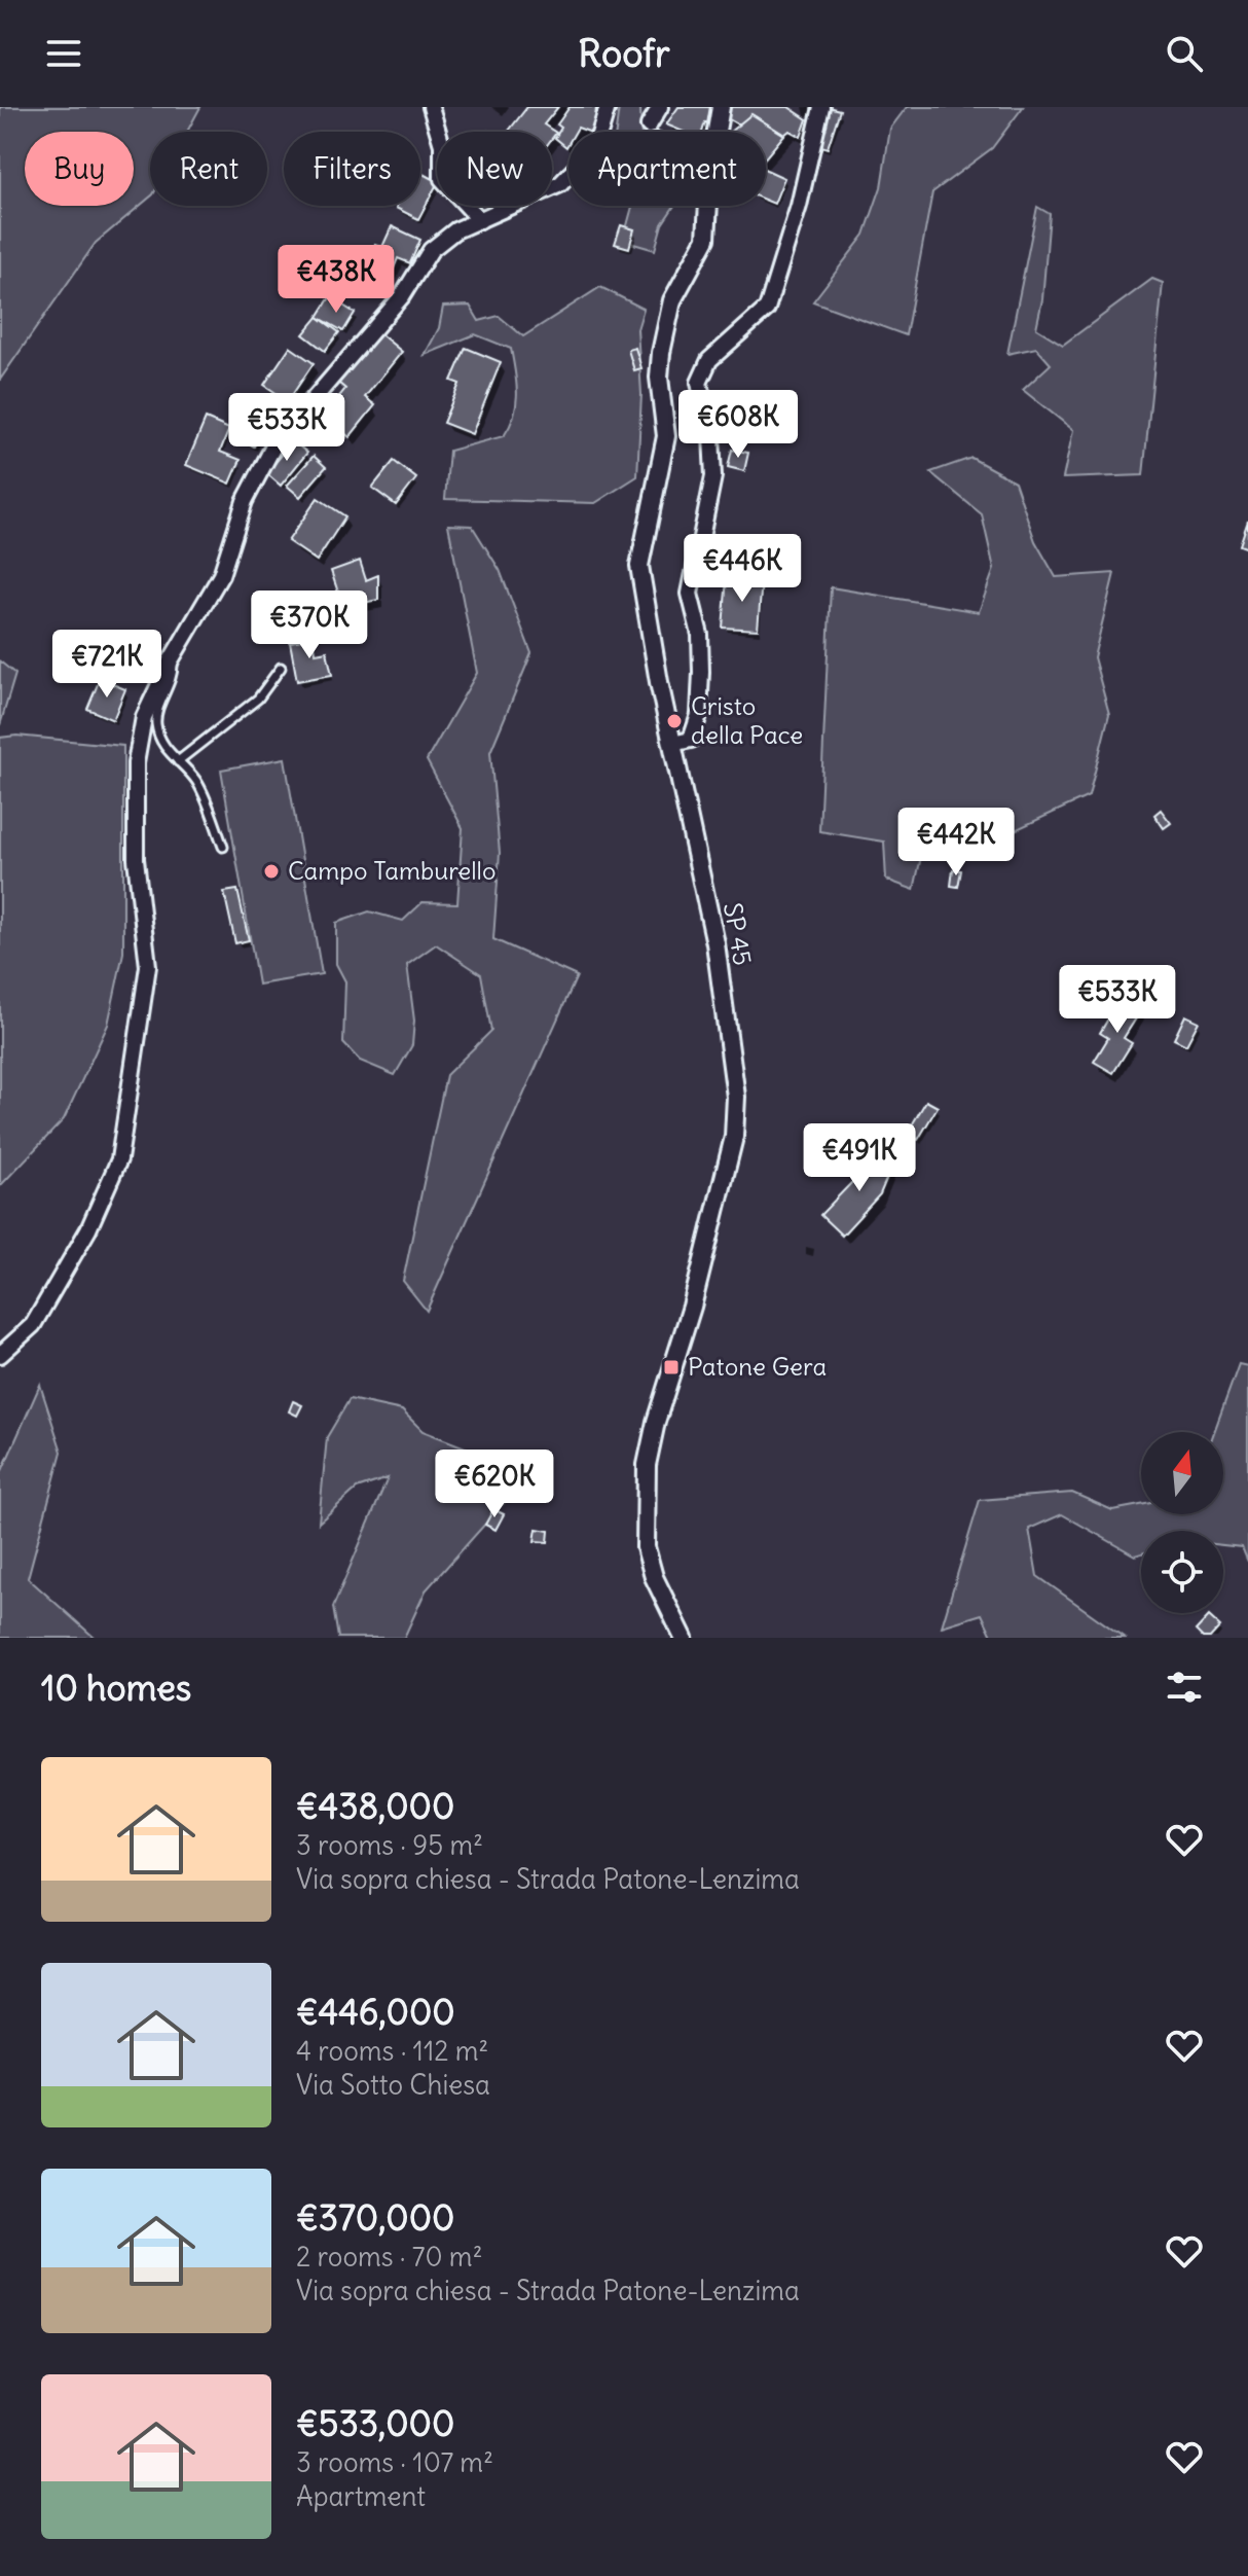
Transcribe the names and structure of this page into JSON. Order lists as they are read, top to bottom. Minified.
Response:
{"streets":{"street":["SP 45"]},"places":{"other":["Cristo della Pace","Campo Tamburello"],"transit":["Patone Gera"]},"north":"top","page":{"header":"Roofr","chip":["Buy","Rent","Filters","New","Apartment"],"price":["€438K","€608K","€533K","€446K","€370K","€721K","€442K","€533K","€491K","€620K"],"heading":"10 homes","list":[{"name":"€438,000","note":"3 rooms · 95 m² · Via sopra chiesa - Strada Patone-Lenzima"},{"name":"€446,000","note":"4 rooms · 112 m² · Via Sotto Chiesa"},{"name":"€370,000","note":"2 rooms · 70 m² · Via sopra chiesa - Strada Patone-Lenzima"},{"name":"€533,000","note":"3 rooms · 107 m² · Apartment"}]}}
